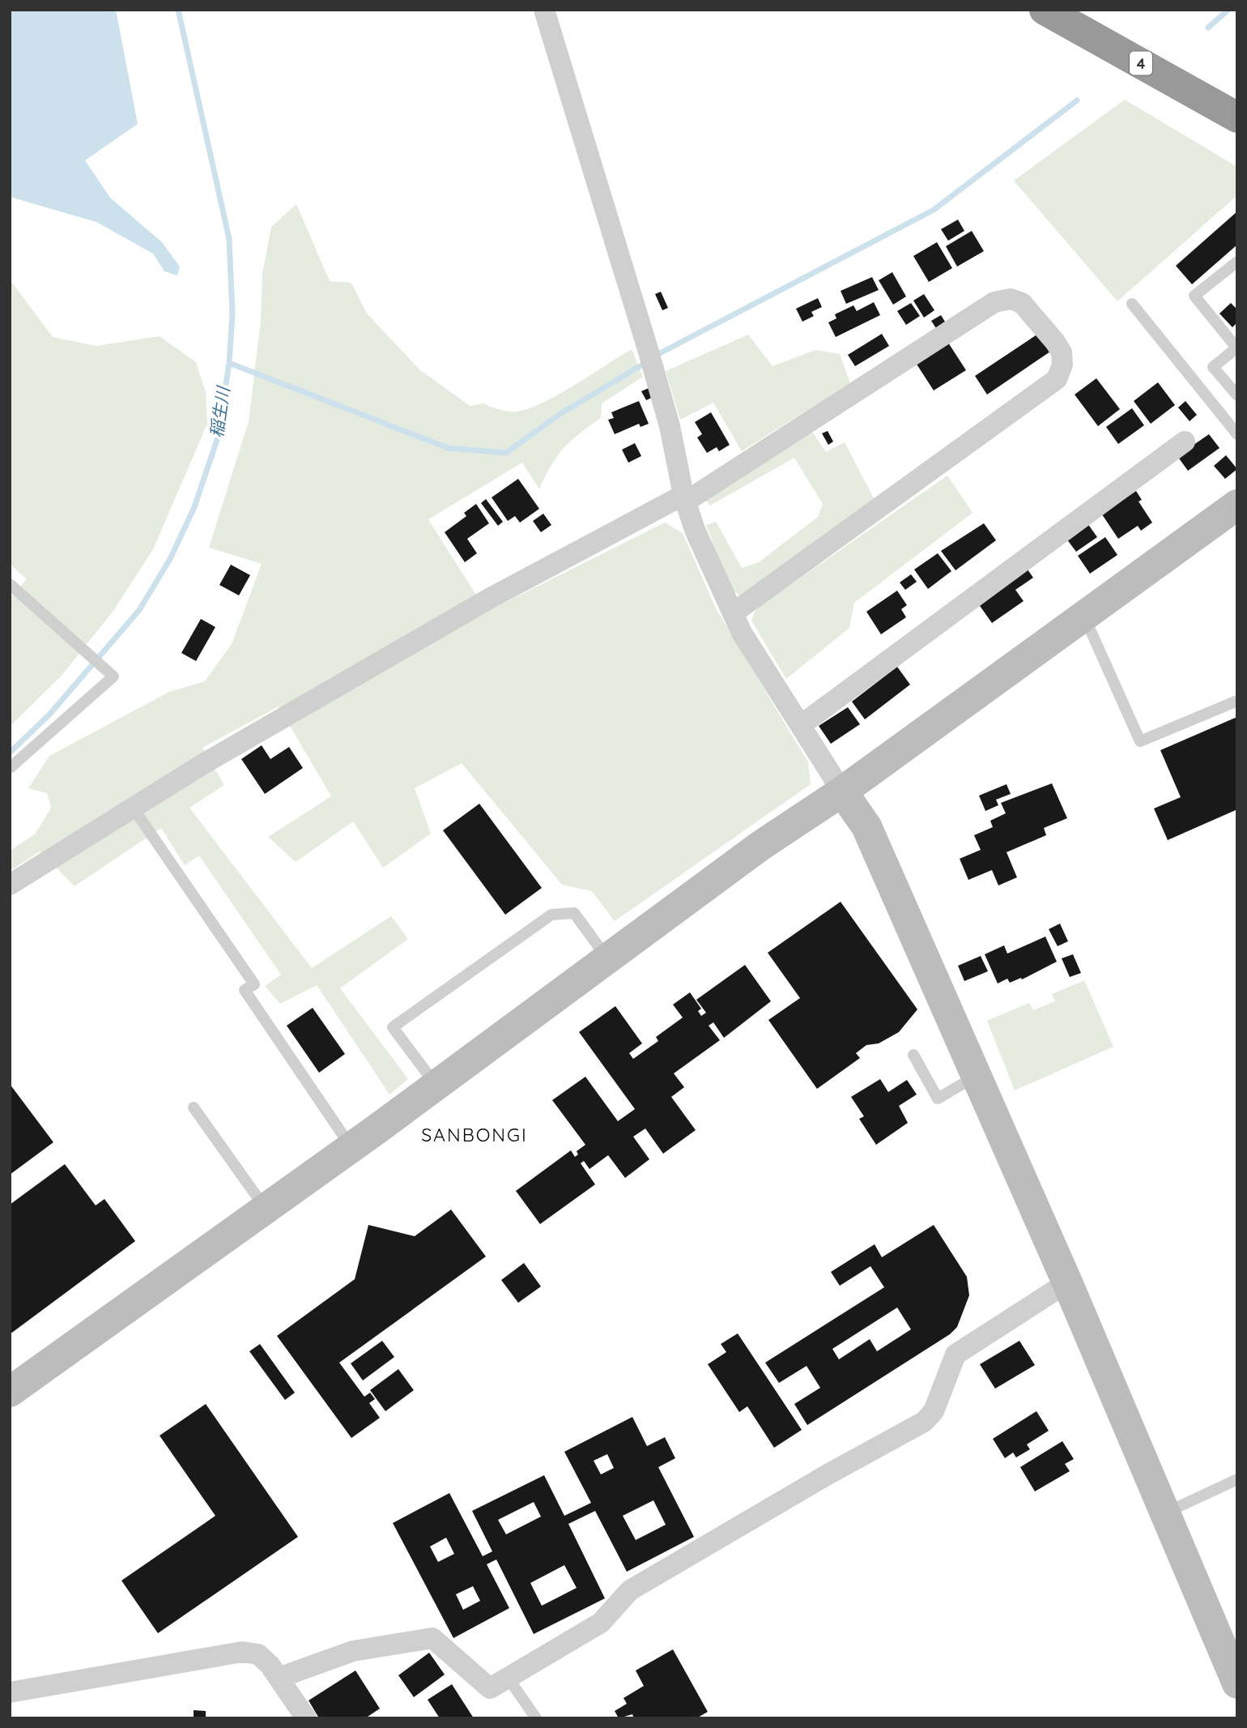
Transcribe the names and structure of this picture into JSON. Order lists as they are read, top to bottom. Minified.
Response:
{"streets":{"highway":["4"]},"districts":["SANBONGI"],"water":["稲生川"]}
